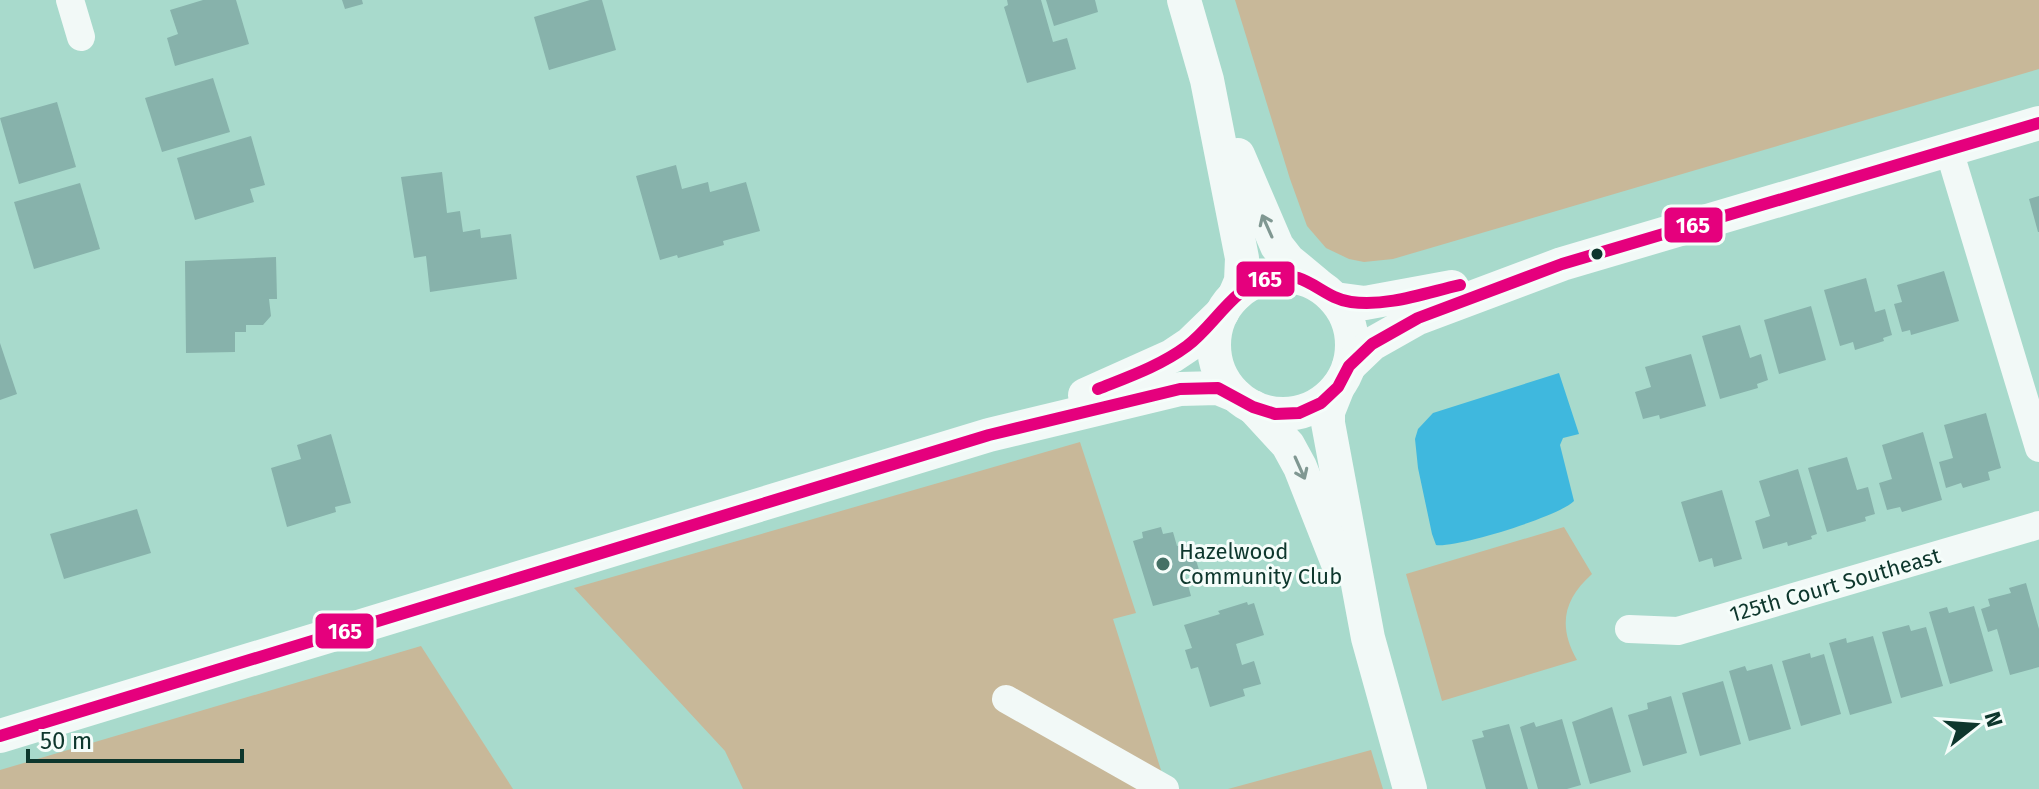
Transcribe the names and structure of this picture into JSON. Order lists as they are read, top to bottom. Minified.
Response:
{"streets":{"street":["125th Court Southeast"]},"places":["Hazelwood Community Club"],"lines":["transit line 165"],"scale_bar":"50 m","north":"right"}
